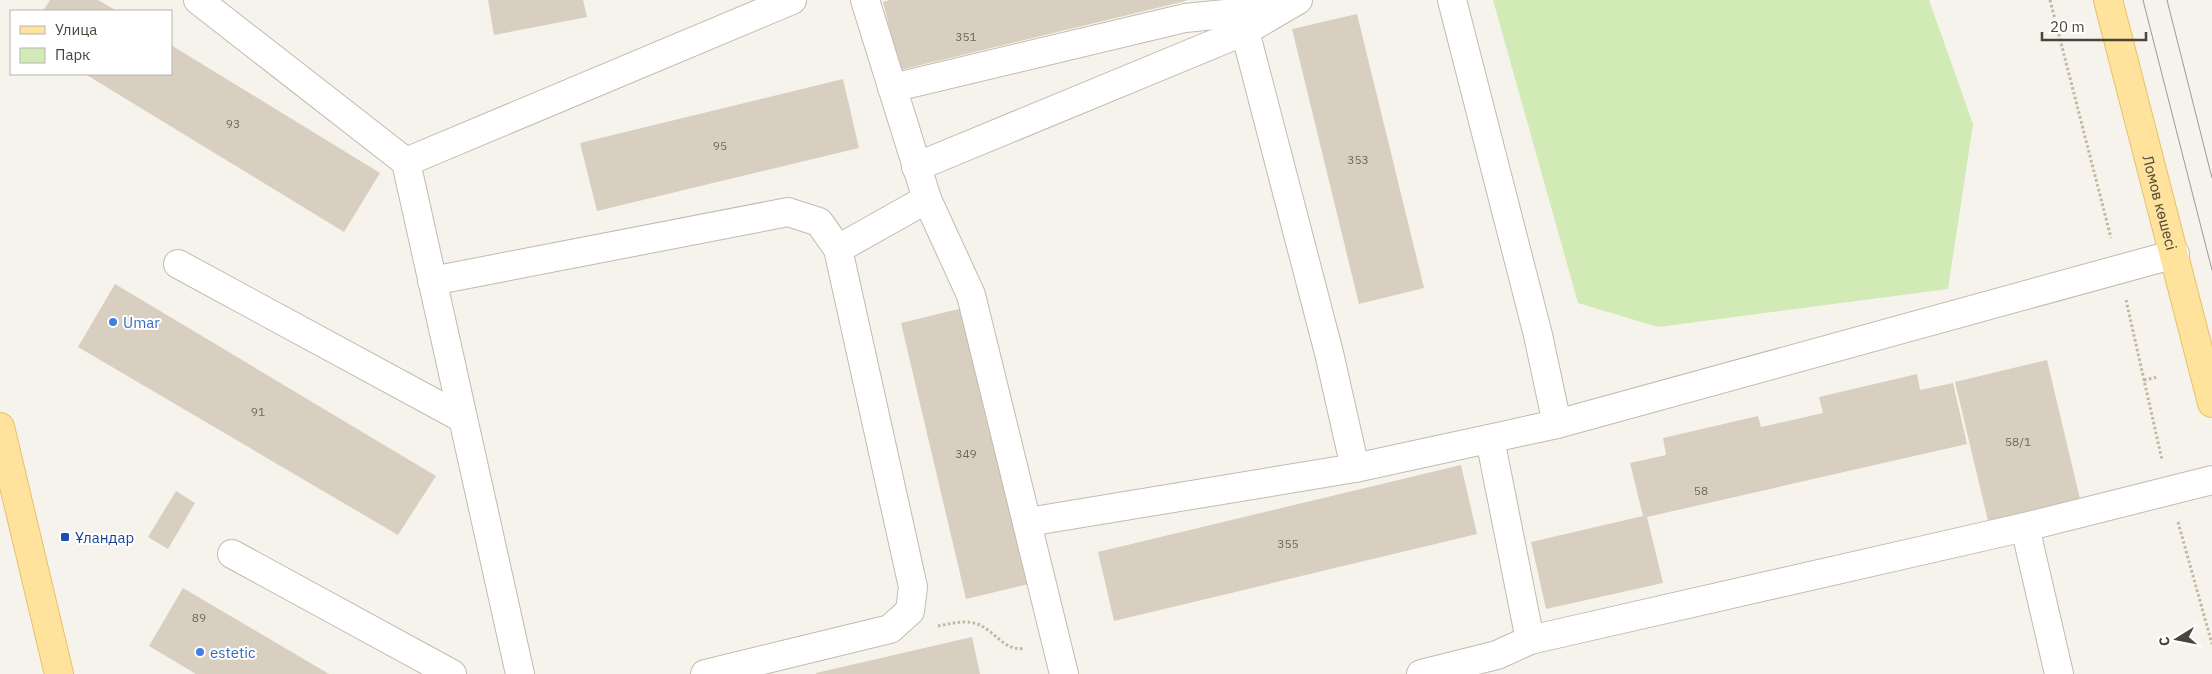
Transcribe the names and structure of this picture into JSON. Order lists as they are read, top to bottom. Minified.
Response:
{"streets":{"main road":["Ломов көшесі"]},"places":{"other":["Umar","estetic"],"transit":["Ұландар"]},"house_numbers":["351","93","95","353","91","58/1","349","58","355","89"],"legend":["Улица","Парк"],"scale_bar":"20 m","north":"left"}
